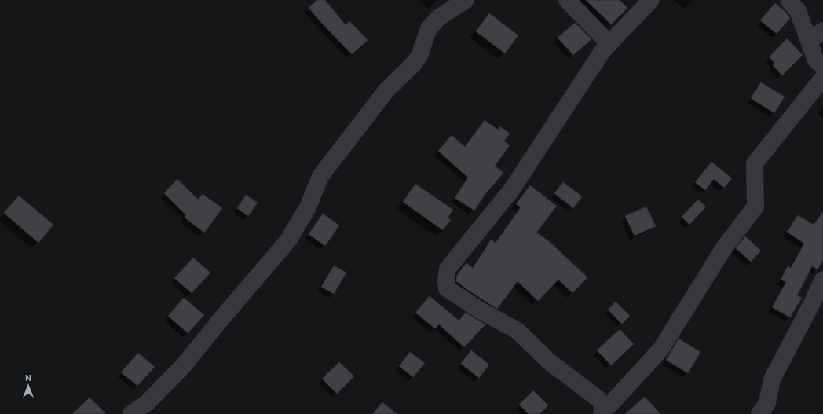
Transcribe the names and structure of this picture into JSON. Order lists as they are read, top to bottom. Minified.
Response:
{"north":"top"}
